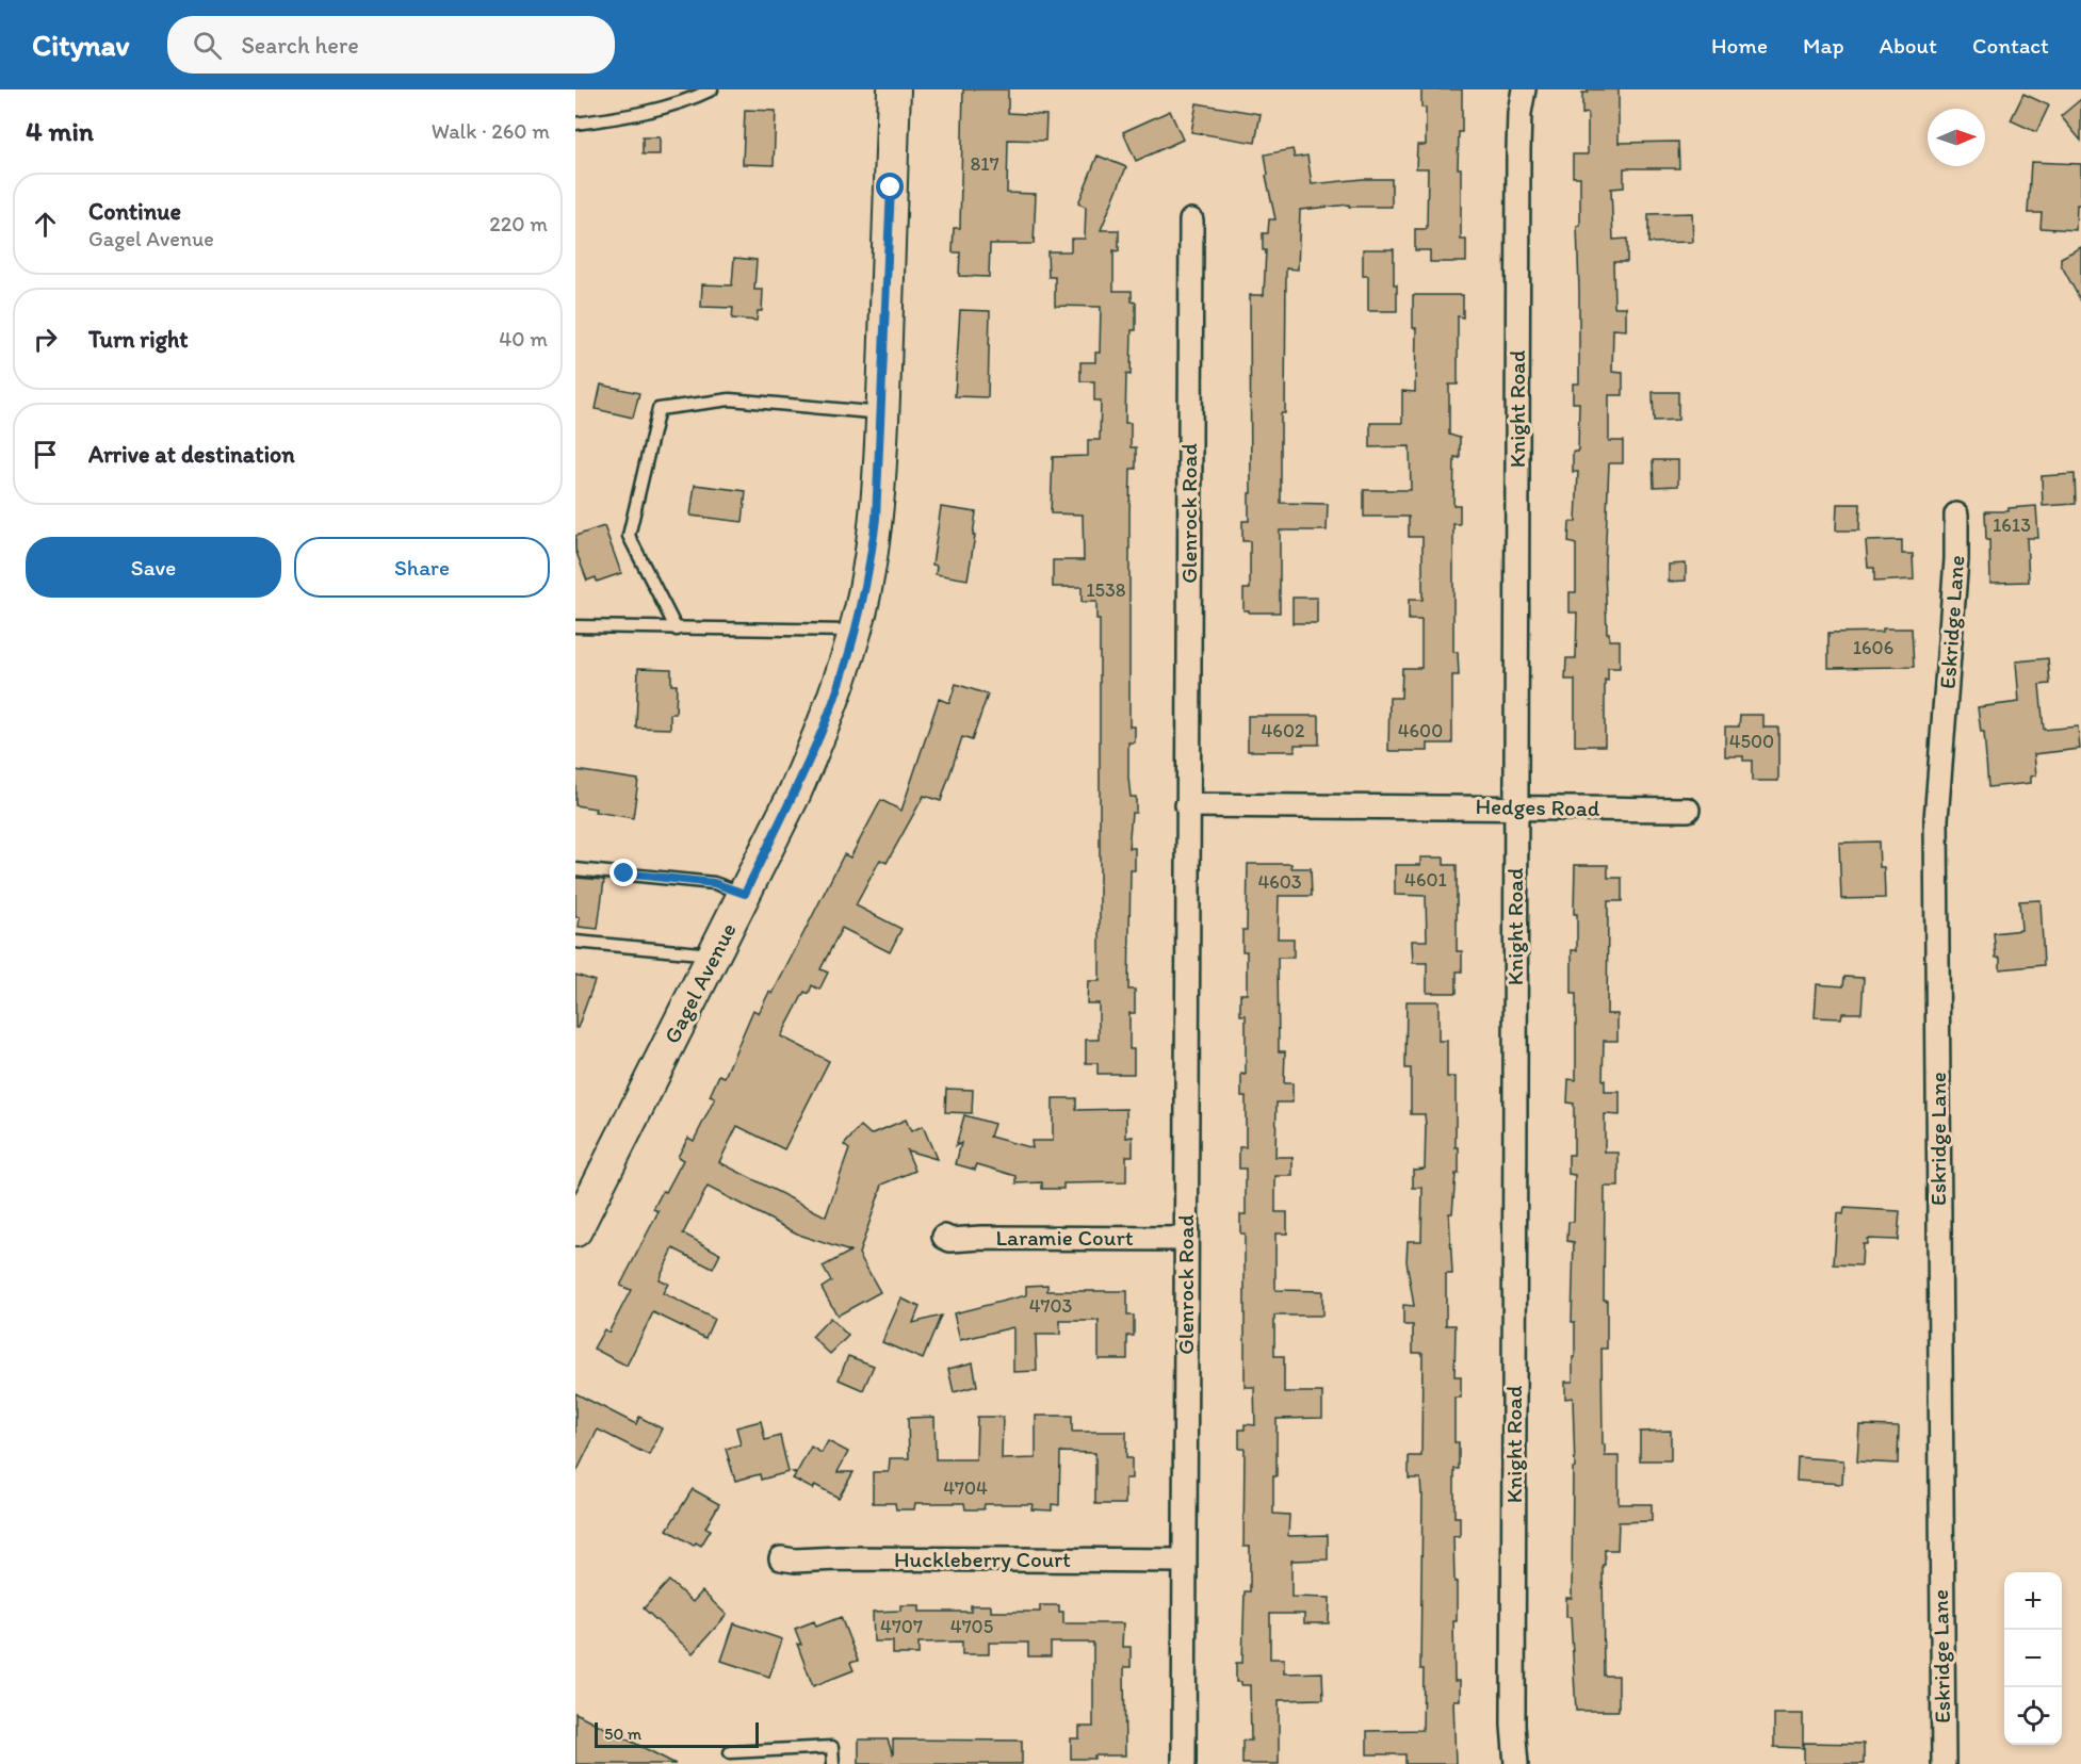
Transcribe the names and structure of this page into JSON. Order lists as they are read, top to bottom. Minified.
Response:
{"streets":{"street":["Knight Road","Glenrock Road","Eskridge Lane","Hedges Road","Gagel Avenue","Laramie Court","Huckleberry Court"]},"crossings":[["Knight Road","Hedges Road"],["Glenrock Road","Hedges Road"],["Glenrock Road","Laramie Court"],["Glenrock Road","Huckleberry Court"]],"house_numbers":["817","1613","1538","1606","4602","4600","4500","4601","4603","4703","4704","4707","4705"],"scale_bar":"50 m","north":"right","page":{"header":"Citynav","search":"Search here","nav":["Home","Map","About","Contact"],"heading":["4 min","Walk · 260 m"],"list":[["Continue","Gagel Avenue","220 m"],["Turn right","40 m"],"Arrive at destination"],"buttons":["Save","Share"],"map_buttons":["+","−"],"scale":"50 m"}}
